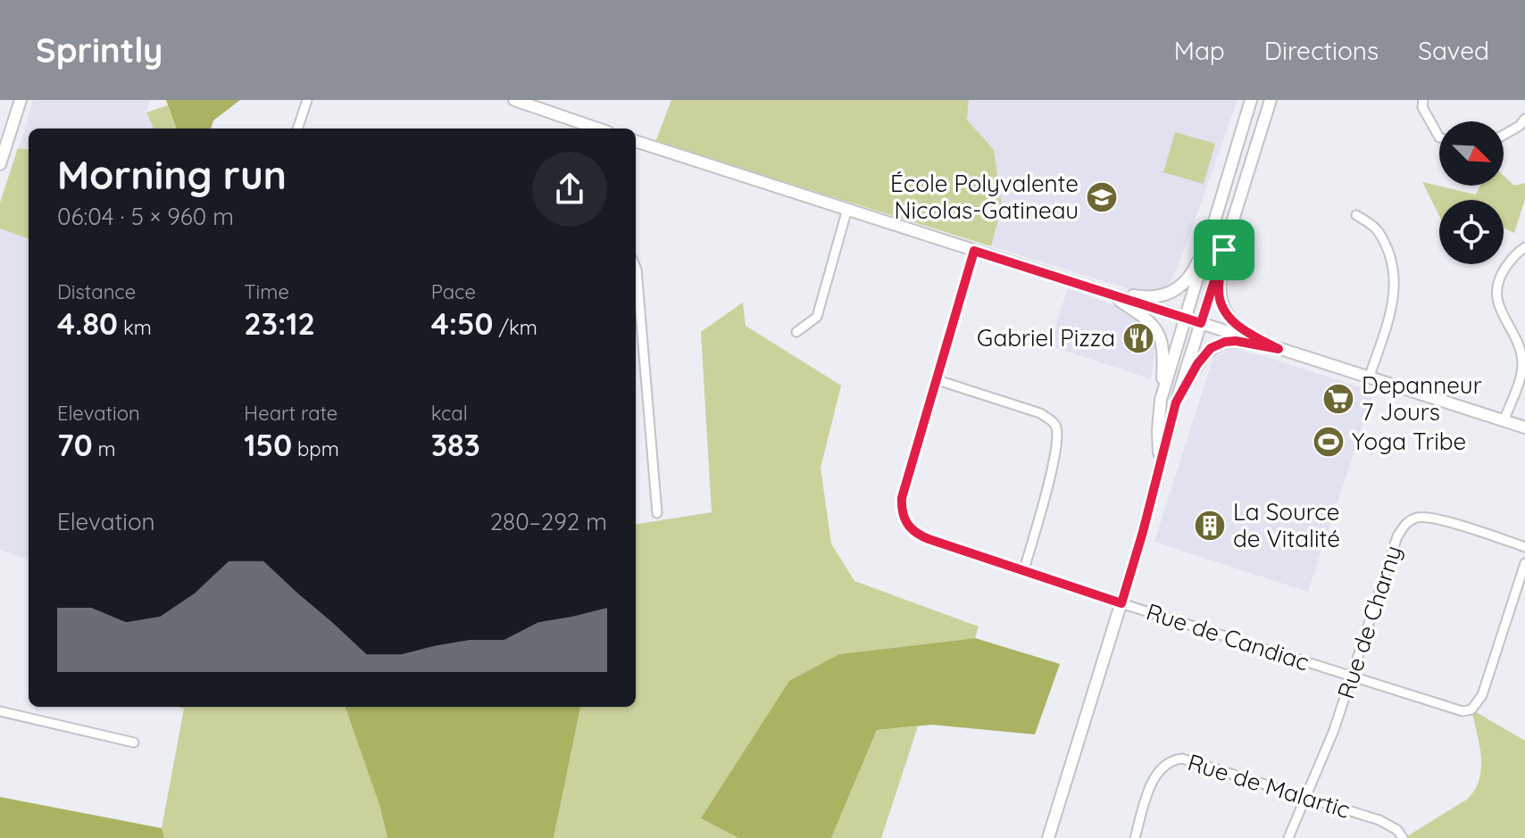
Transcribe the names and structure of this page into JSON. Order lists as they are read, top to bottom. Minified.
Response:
{"streets":{"street":["Rue de Charny","Rue de Candiac","Rue de Malartic"]},"crossings":[["Rue de Charny","Rue de Candiac"],["Rue de Charny","Rue de Malartic"]],"places":{"school or university":["École Polyvalente Nicolas-Gatineau"],"restaurant":["Gabriel Pizza"],"supermarket":["Depanneur 7 Jours"],"sports":["Yoga Tribe"],"building":["La Source de Vitalité"]},"north":"bottom right","page":{"header":"Sprintly","nav":["Map","Directions","Saved"],"heading":["Morning run","06:04 · 5 × 960 m"],"stats":[["Distance","4.80 km"],["Time","23:12"],["Pace","4:50 /km"],["Elevation","70 m"],["Heart rate","150 bpm"],["kcal","383"]],"chart":["Elevation","280–292 m"]}}
